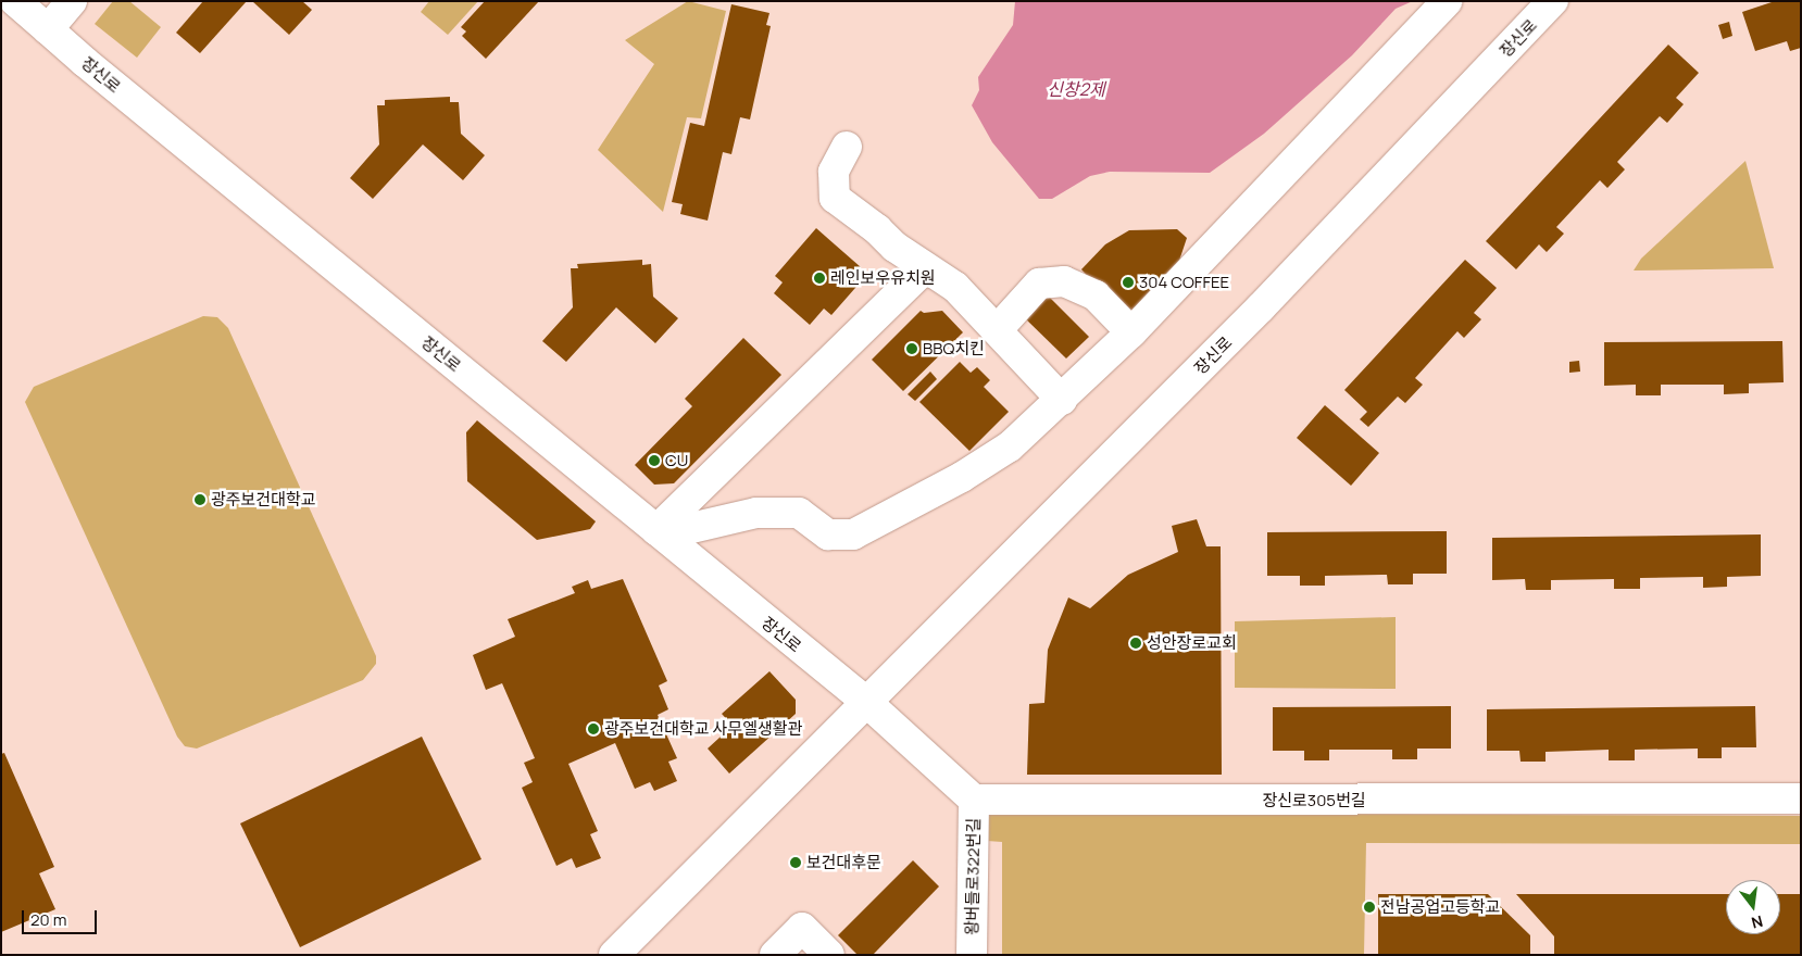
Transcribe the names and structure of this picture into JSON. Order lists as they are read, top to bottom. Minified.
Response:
{"streets":{"street":["장신로","장신로305번길","왕버들로322번길"]},"crossings":[["장신로305번길","왕버들로322번길"]],"water":["신창2제"],"places":["레인보우유치원","304 COFFEE","BBQ치킨","CU","광주보건대학교","성안장로교회","광주보건대학교 사무엘생활관","보건대후문","전남공업고등학교"],"scale_bar":"20 m","north":"bottom"}
